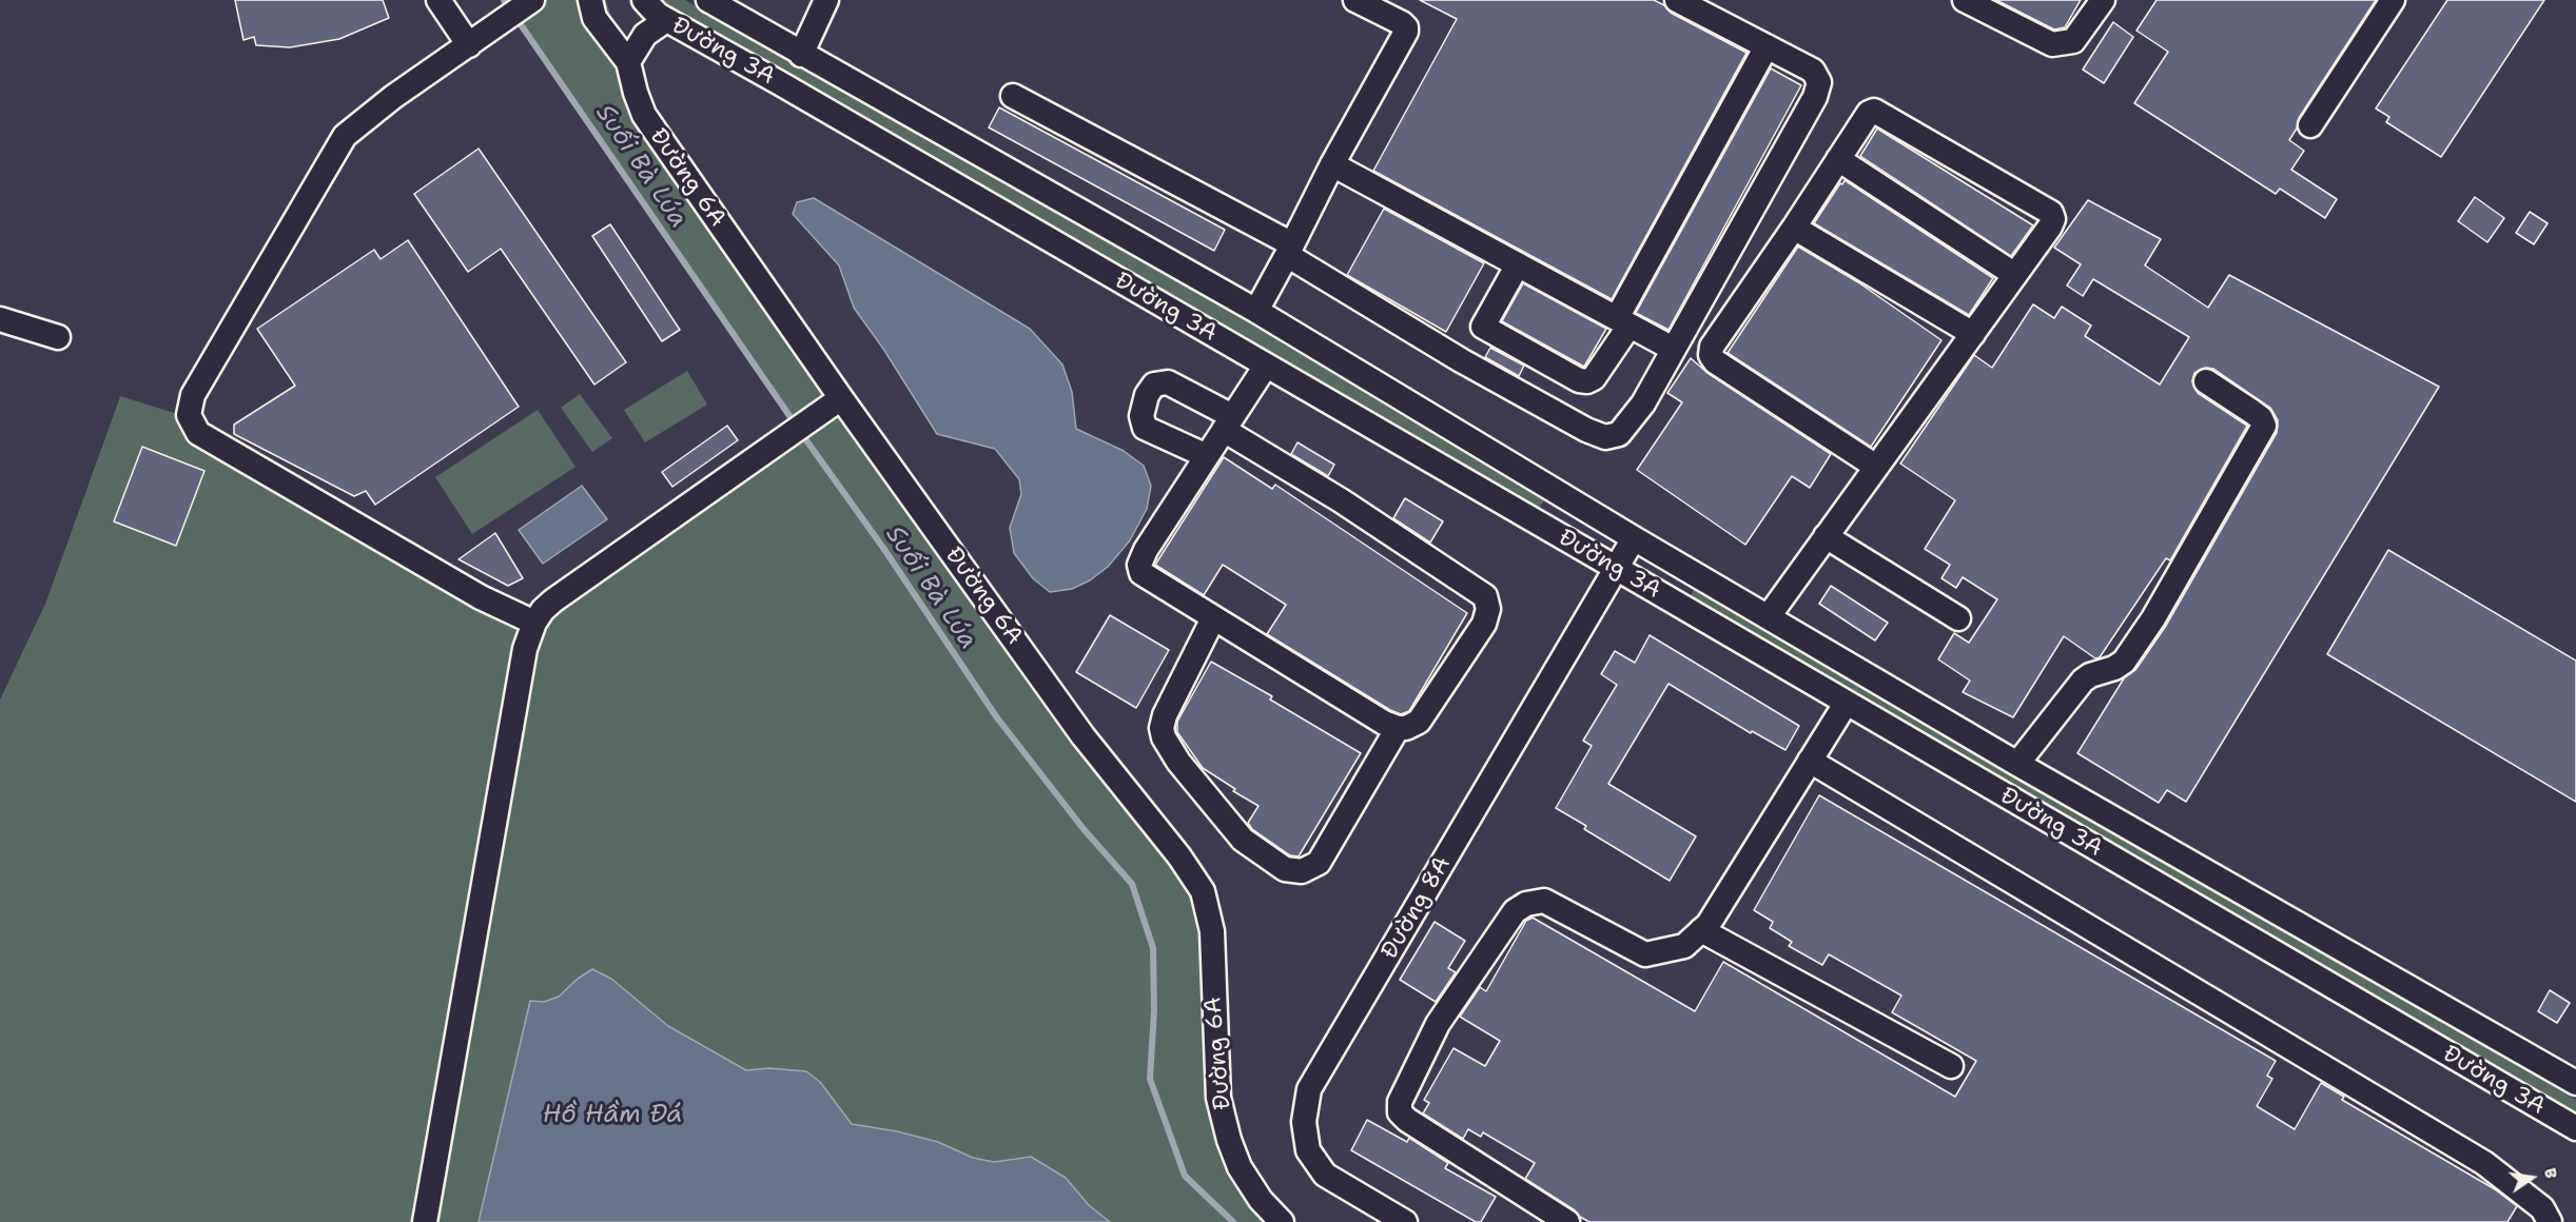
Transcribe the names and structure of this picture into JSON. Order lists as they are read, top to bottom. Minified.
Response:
{"streets":{"street":["Đường 3A","Đường 6A","Đường 8A"]},"crossings":[["Đường 3A","Đường 8A"]],"water":["Suối Bà Lúa","Hồ Hầm Đá"],"north":"right"}
